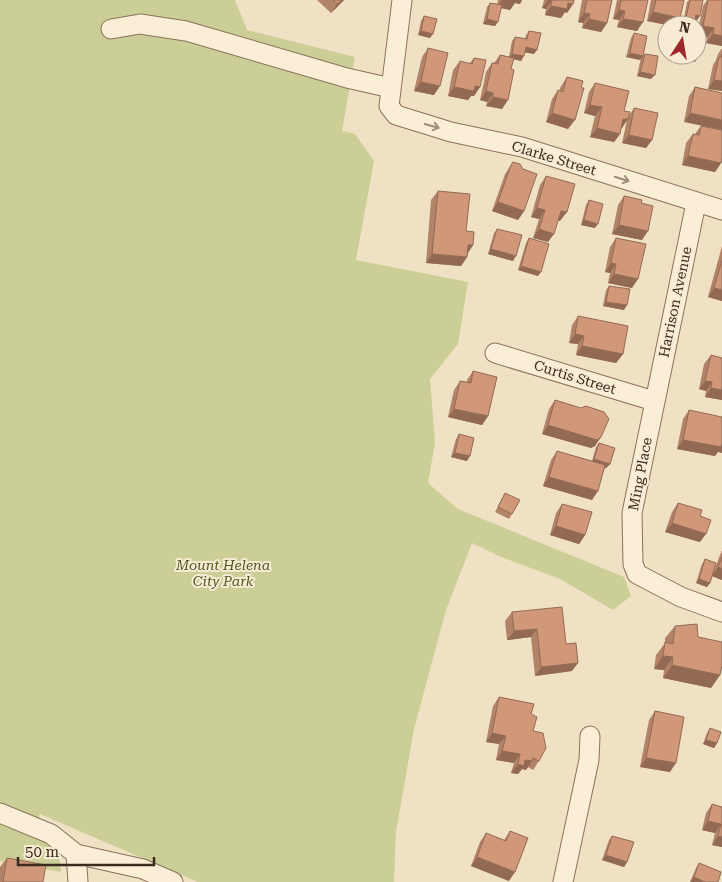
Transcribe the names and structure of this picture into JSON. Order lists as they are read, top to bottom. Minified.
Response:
{"streets":{"street":["Clarke Street","Harrison Avenue","Curtis Street","Ming Place"]},"crossings":[["Clarke Street","Harrison Avenue"],["Harrison Avenue","Curtis Street"],["Harrison Avenue","Ming Place"],["Curtis Street","Ming Place"]],"one_way":["Clarke Street"],"parks":["Mount Helena City Park"],"scale_bar":"50 m","north":"top"}
